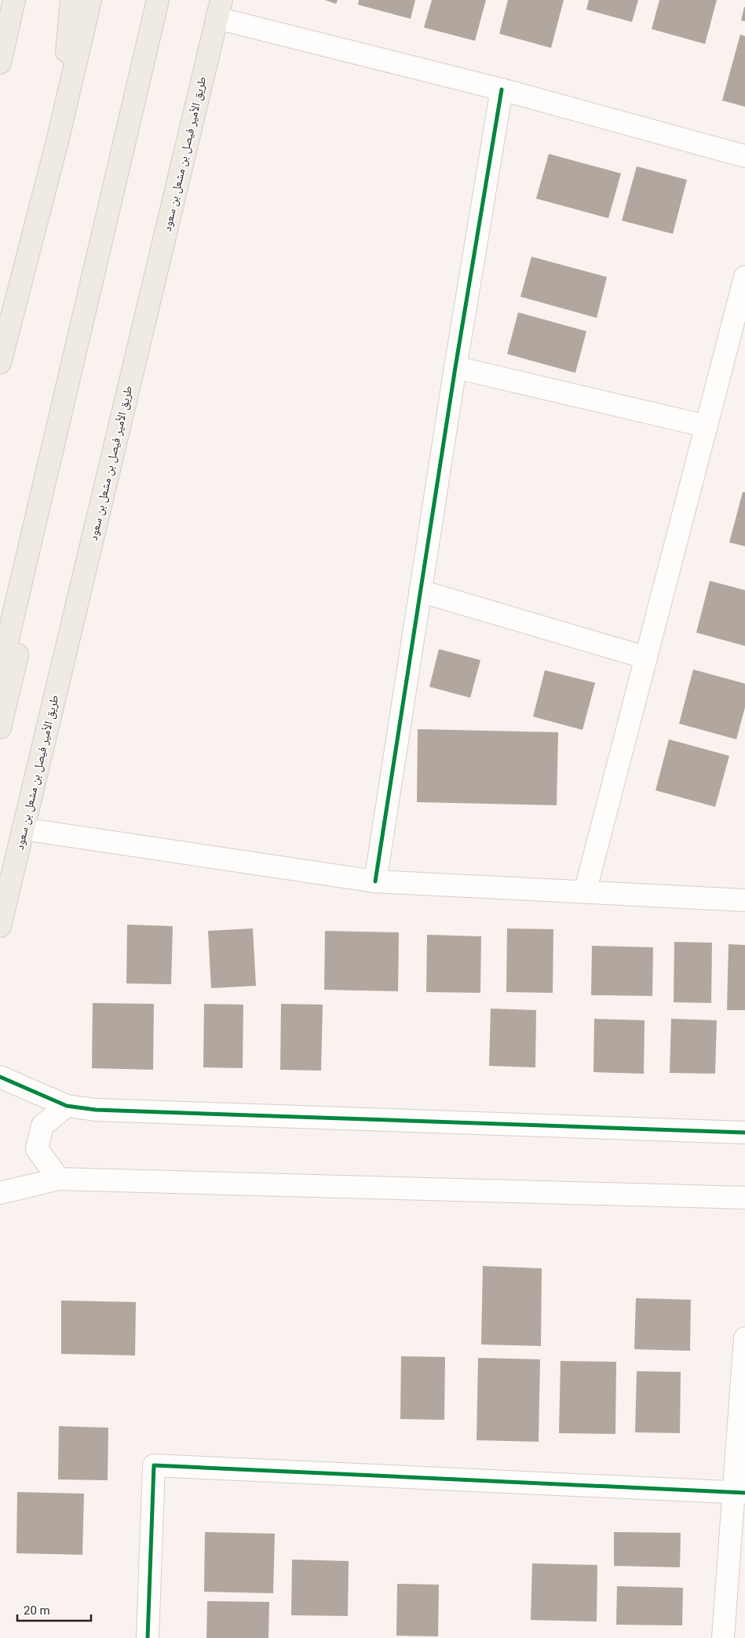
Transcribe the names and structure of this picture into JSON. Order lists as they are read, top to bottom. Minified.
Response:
{"streets":{"main road":["طريق الأمير فيصل بن مشعل بن سعود"]},"scale_bar":"20 m"}
